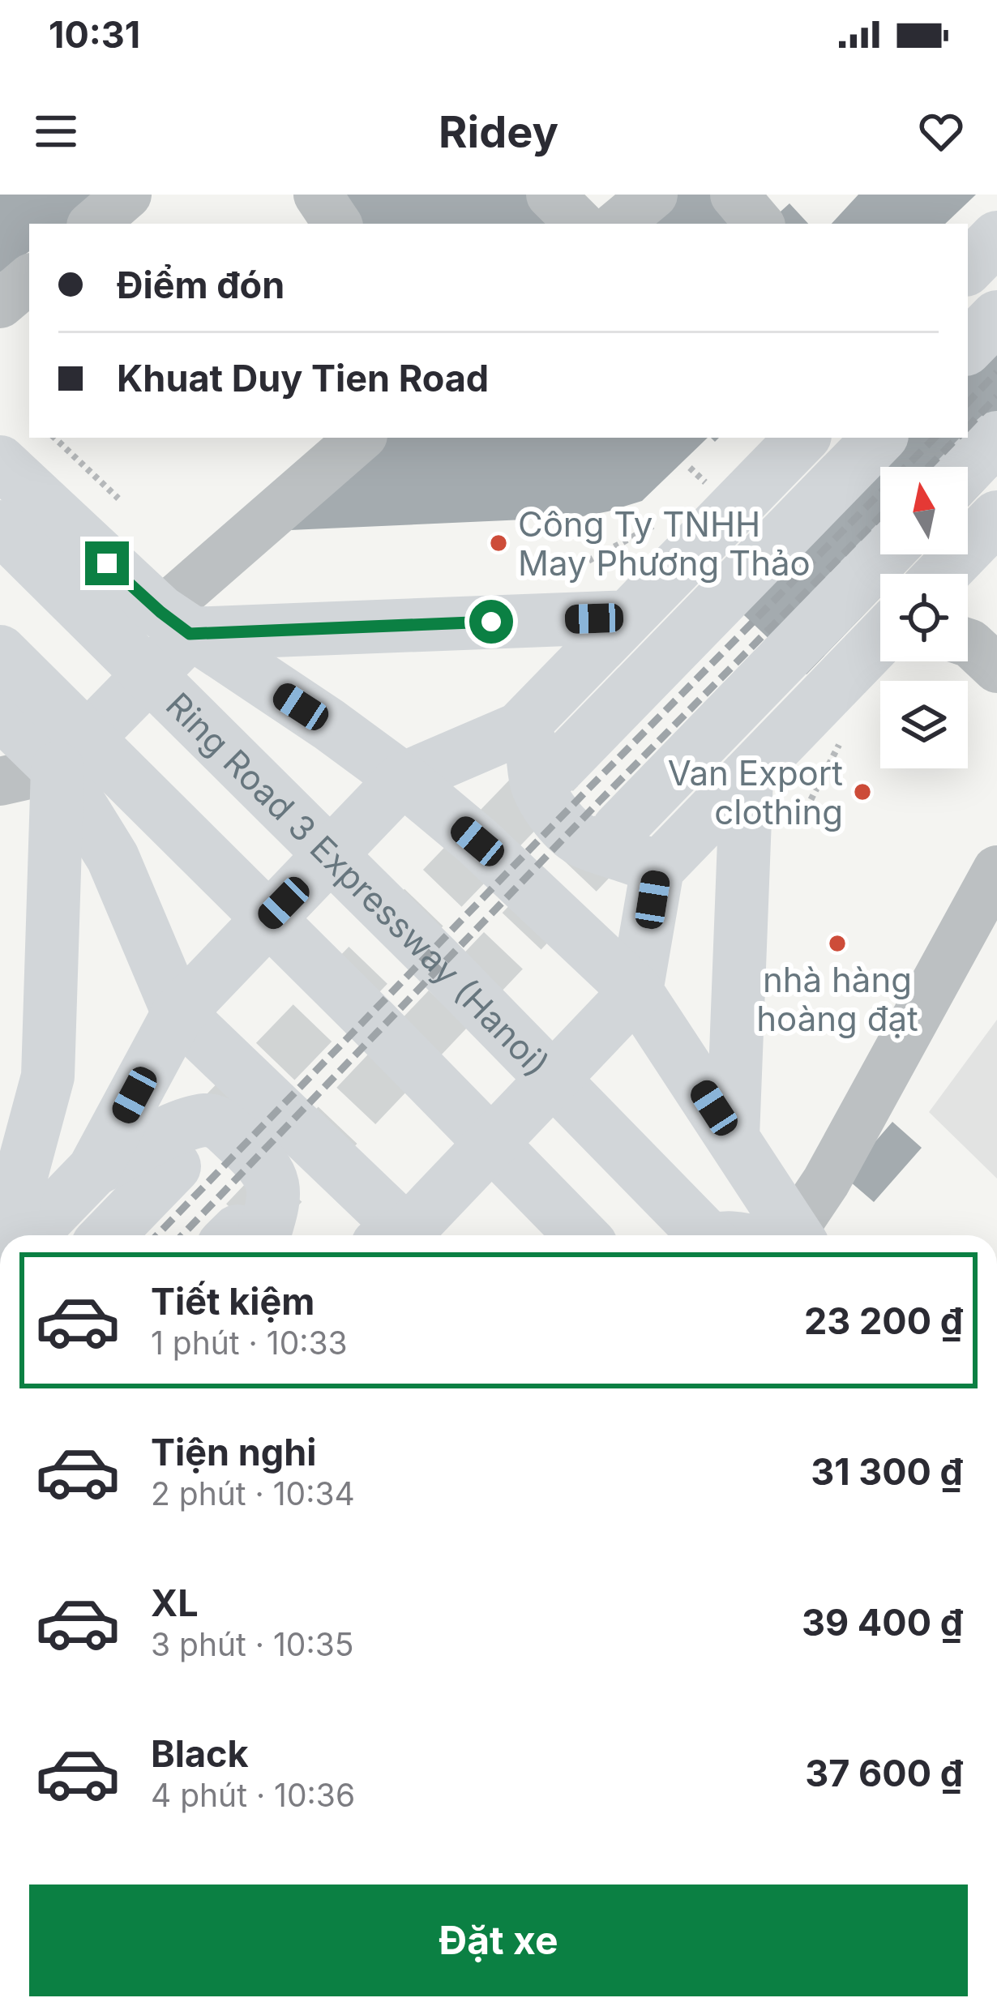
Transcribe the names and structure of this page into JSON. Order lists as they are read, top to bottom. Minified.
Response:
{"streets":{"main road":["Ring Road 3 Expressway (Hanoi)"]},"places":["Công Ty TNHH May Phương Thảo","Van Export clothing","nhà hàng hoàng đạt"],"north":"top","page":{"status":"10:31","header":"Ridey","banner":["Điểm đón","Khuat Duy Tien Road"],"list":[{"name":"Tiết kiệm","note":"1 phút · 10:33","value":"23 200 ₫"},{"name":"Tiện nghi","note":"2 phút · 10:34","value":"31 300 ₫"},{"name":"XL","note":"3 phút · 10:35","value":"39 400 ₫"},{"name":"Black","note":"4 phút · 10:36","value":"37 600 ₫"}],"buttons":"Đặt xe"}}
